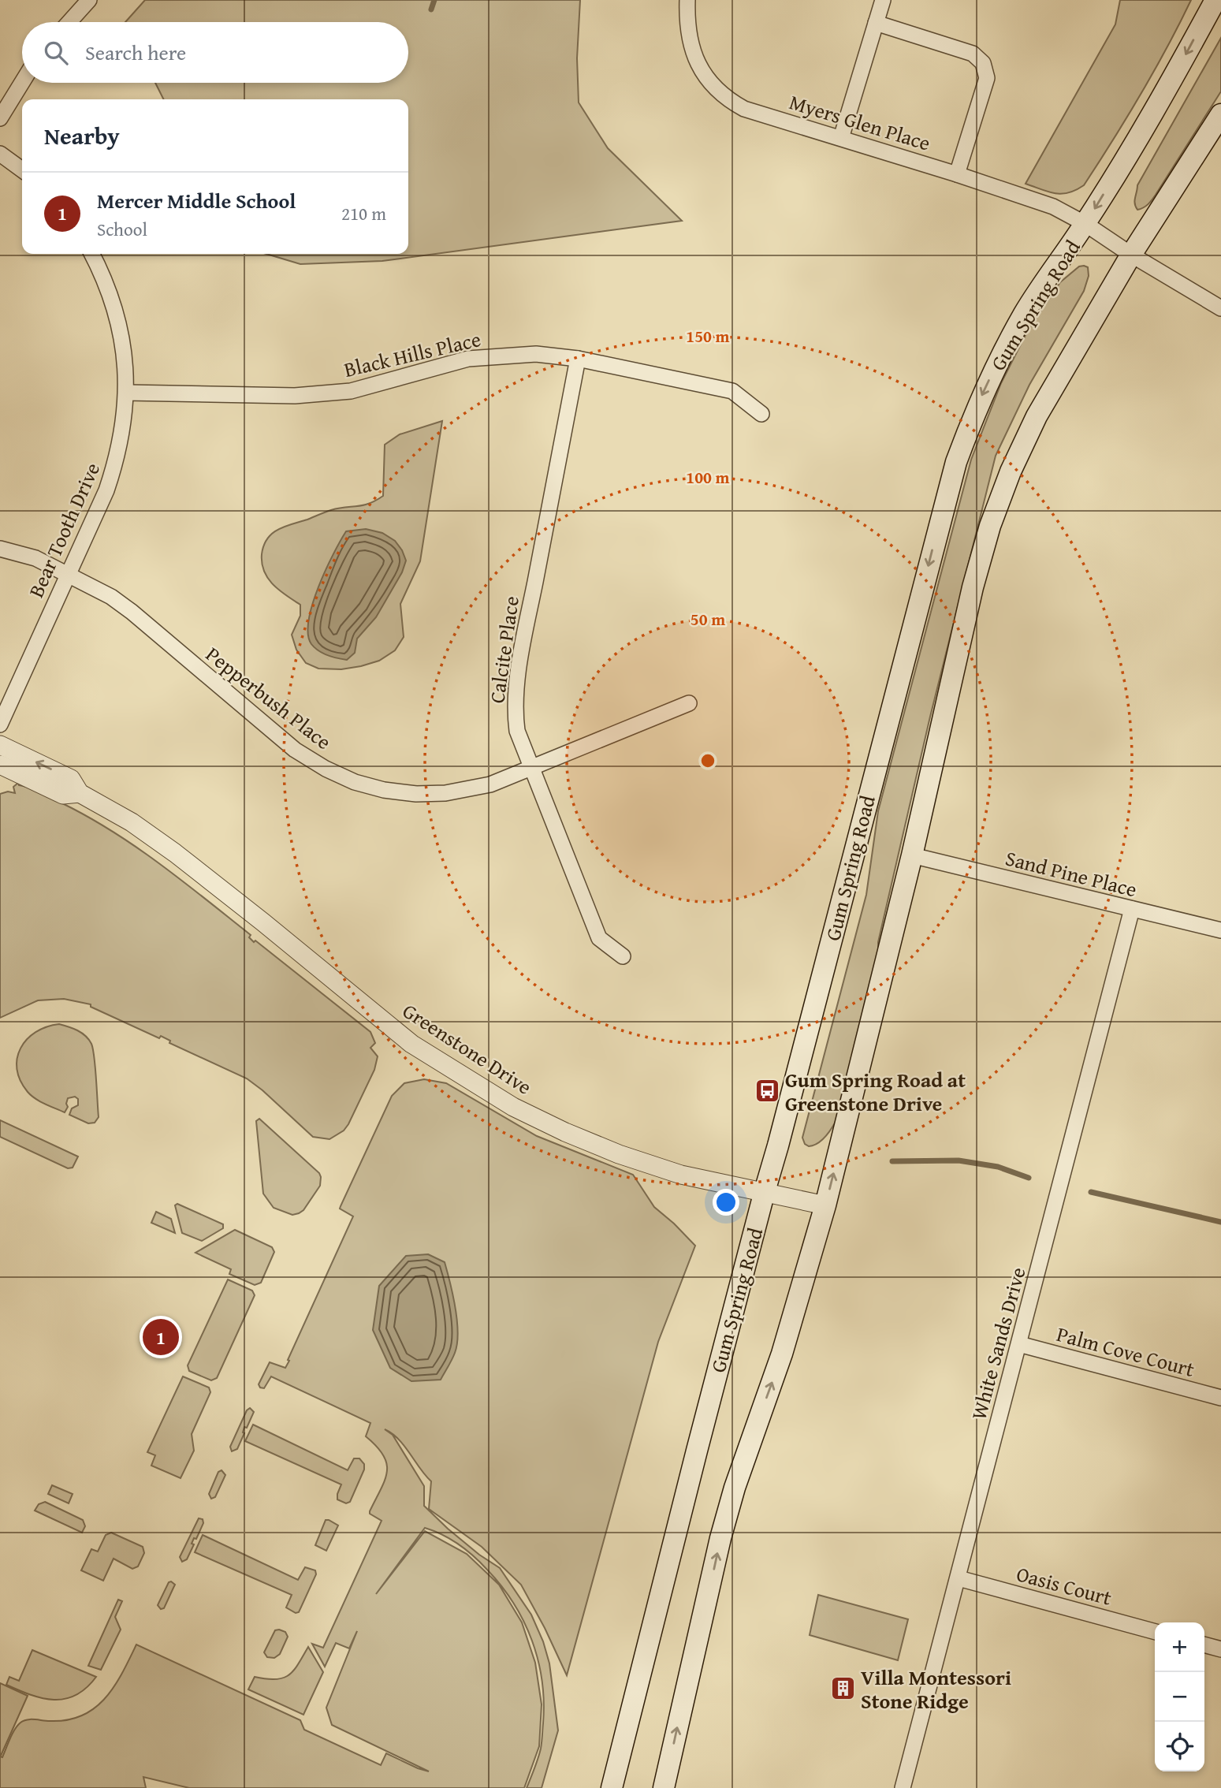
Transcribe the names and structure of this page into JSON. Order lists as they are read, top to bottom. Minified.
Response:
{"streets":{"main road":["Gum Spring Road"],"street":["Myers Glen Place","Black Hills Place","Bear Tooth Drive","Calcite Place","Pepperbush Place","Sand Pine Place","Greenstone Drive","White Sands Drive","Palm Cove Court","Oasis Court"]},"crossings":[["Myers Glen Place","Gum Spring Road"],["Gum Spring Road","Greenstone Drive"],["Black Hills Place","Bear Tooth Drive"],["Black Hills Place","Calcite Place"],["Bear Tooth Drive","Pepperbush Place"],["Calcite Place","Pepperbush Place"],["Sand Pine Place","White Sands Drive"],["White Sands Drive","Palm Cove Court"],["White Sands Drive","Oasis Court"]],"places":{"bus stop":["Gum Spring Road at Greenstone Drive"],"building":["Villa Montessori Stone Ridge"]},"page":{"search":"Search here","heading":"Nearby","list":[{"mark":"1","name":"Mercer Middle School","note":"School","value":"210 m"}],"pins":"1","map_buttons":["+","−"]},"rings":["150 m","100 m","50 m"]}
